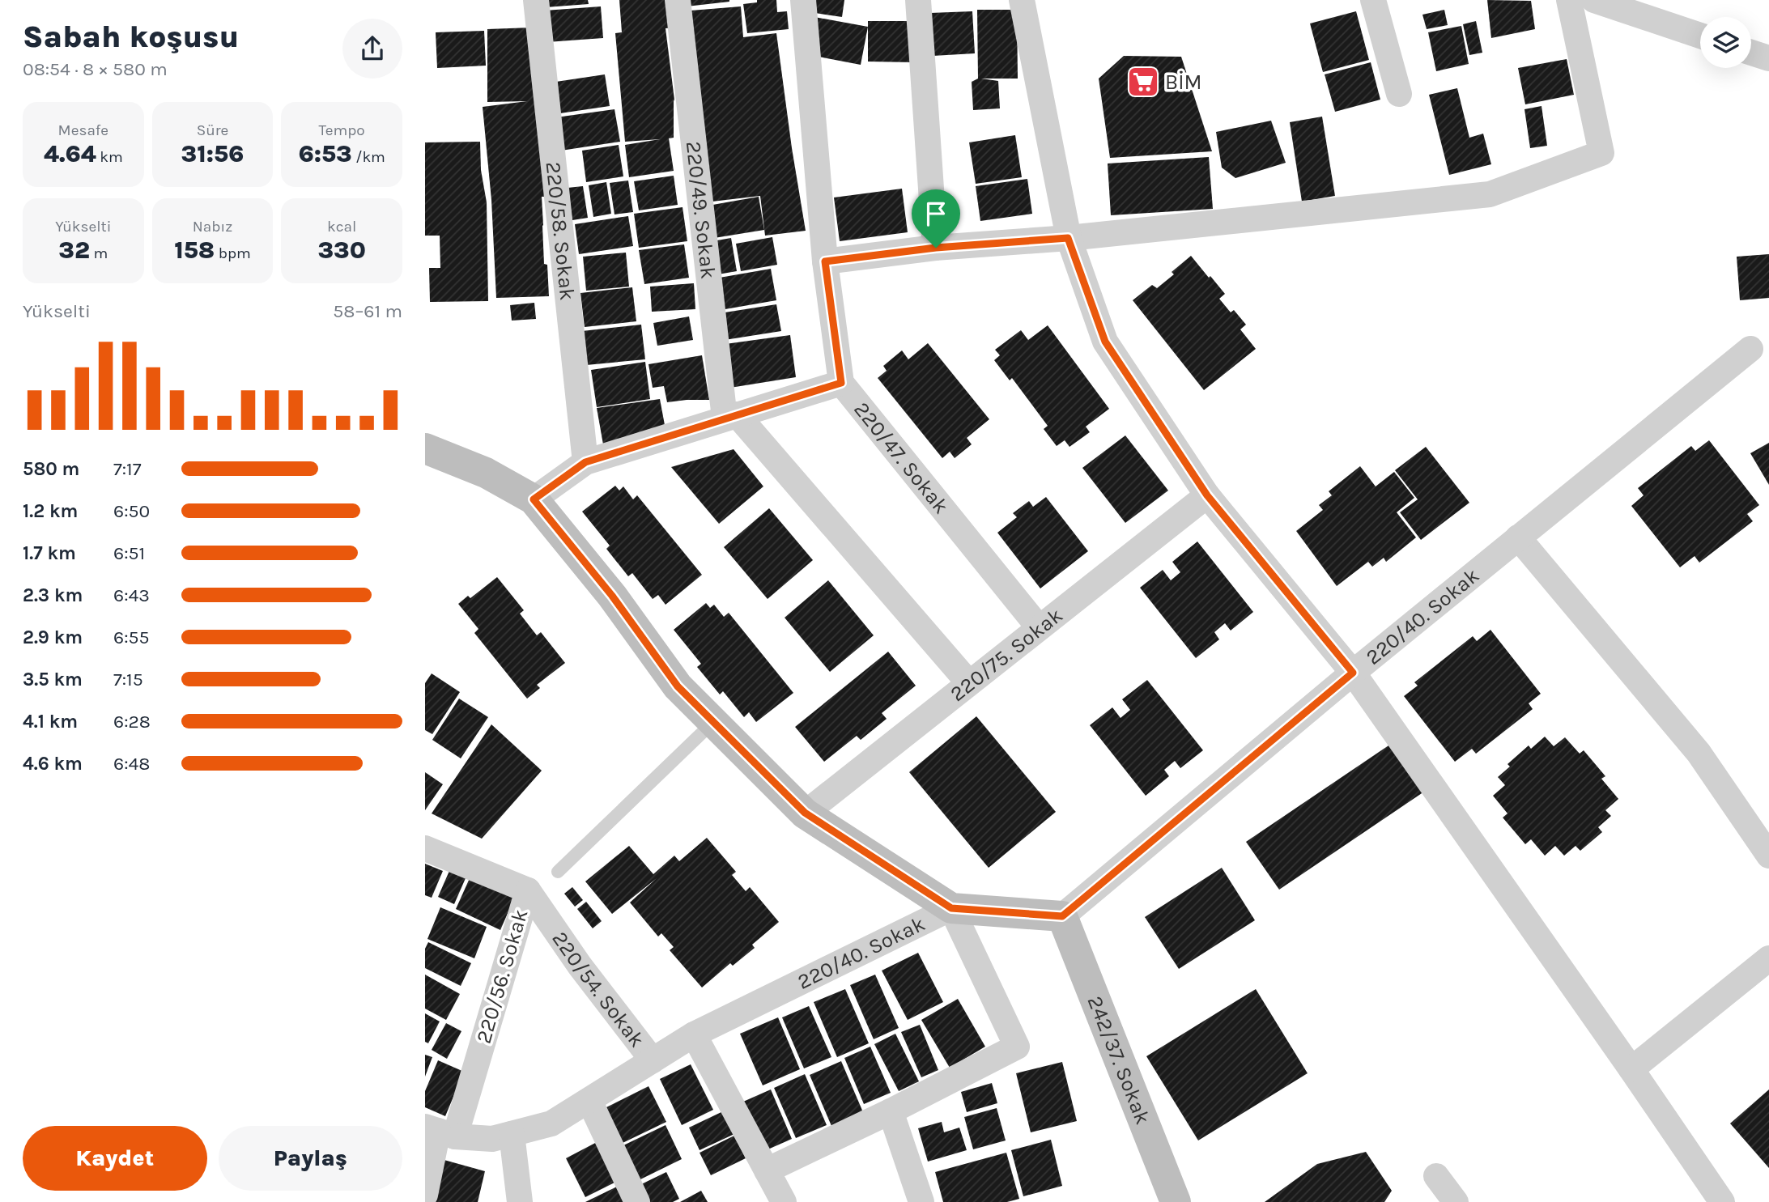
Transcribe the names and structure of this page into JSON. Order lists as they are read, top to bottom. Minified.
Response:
{"streets":{"street":["220/49. Sokak","220/58. Sokak","220/47. Sokak","220/40. Sokak","220/75. Sokak","220/56. Sokak","220/54. Sokak","242/37. Sokak"]},"crossings":[["220/47. Sokak","220/75. Sokak"],["220/40. Sokak","220/56. Sokak"],["220/40. Sokak","220/54. Sokak"],["220/40. Sokak","242/37. Sokak"],["220/56. Sokak","220/54. Sokak"]],"places":{"supermarket":["BİM"]},"page":{"heading":["Sabah koşusu","08:54 · 8 × 580 m"],"stats":[["Mesafe","4.64 km"],["Süre","31:56"],["Tempo","6:53 /km"],["Yükselti","32 m"],["Nabız","158 bpm"],["kcal","330"]],"chart":["Yükselti","58–61 m"],"list":[{"name":"580 m","note":"7:17"},{"name":"1.2 km","note":"6:50"},{"name":"1.7 km","note":"6:51"},{"name":"2.3 km","note":"6:43"},{"name":"2.9 km","note":"6:55"},{"name":"3.5 km","note":"7:15"},{"name":"4.1 km","note":"6:28"},{"name":"4.6 km","note":"6:48"}],"buttons":["Kaydet","Paylaş"]}}
